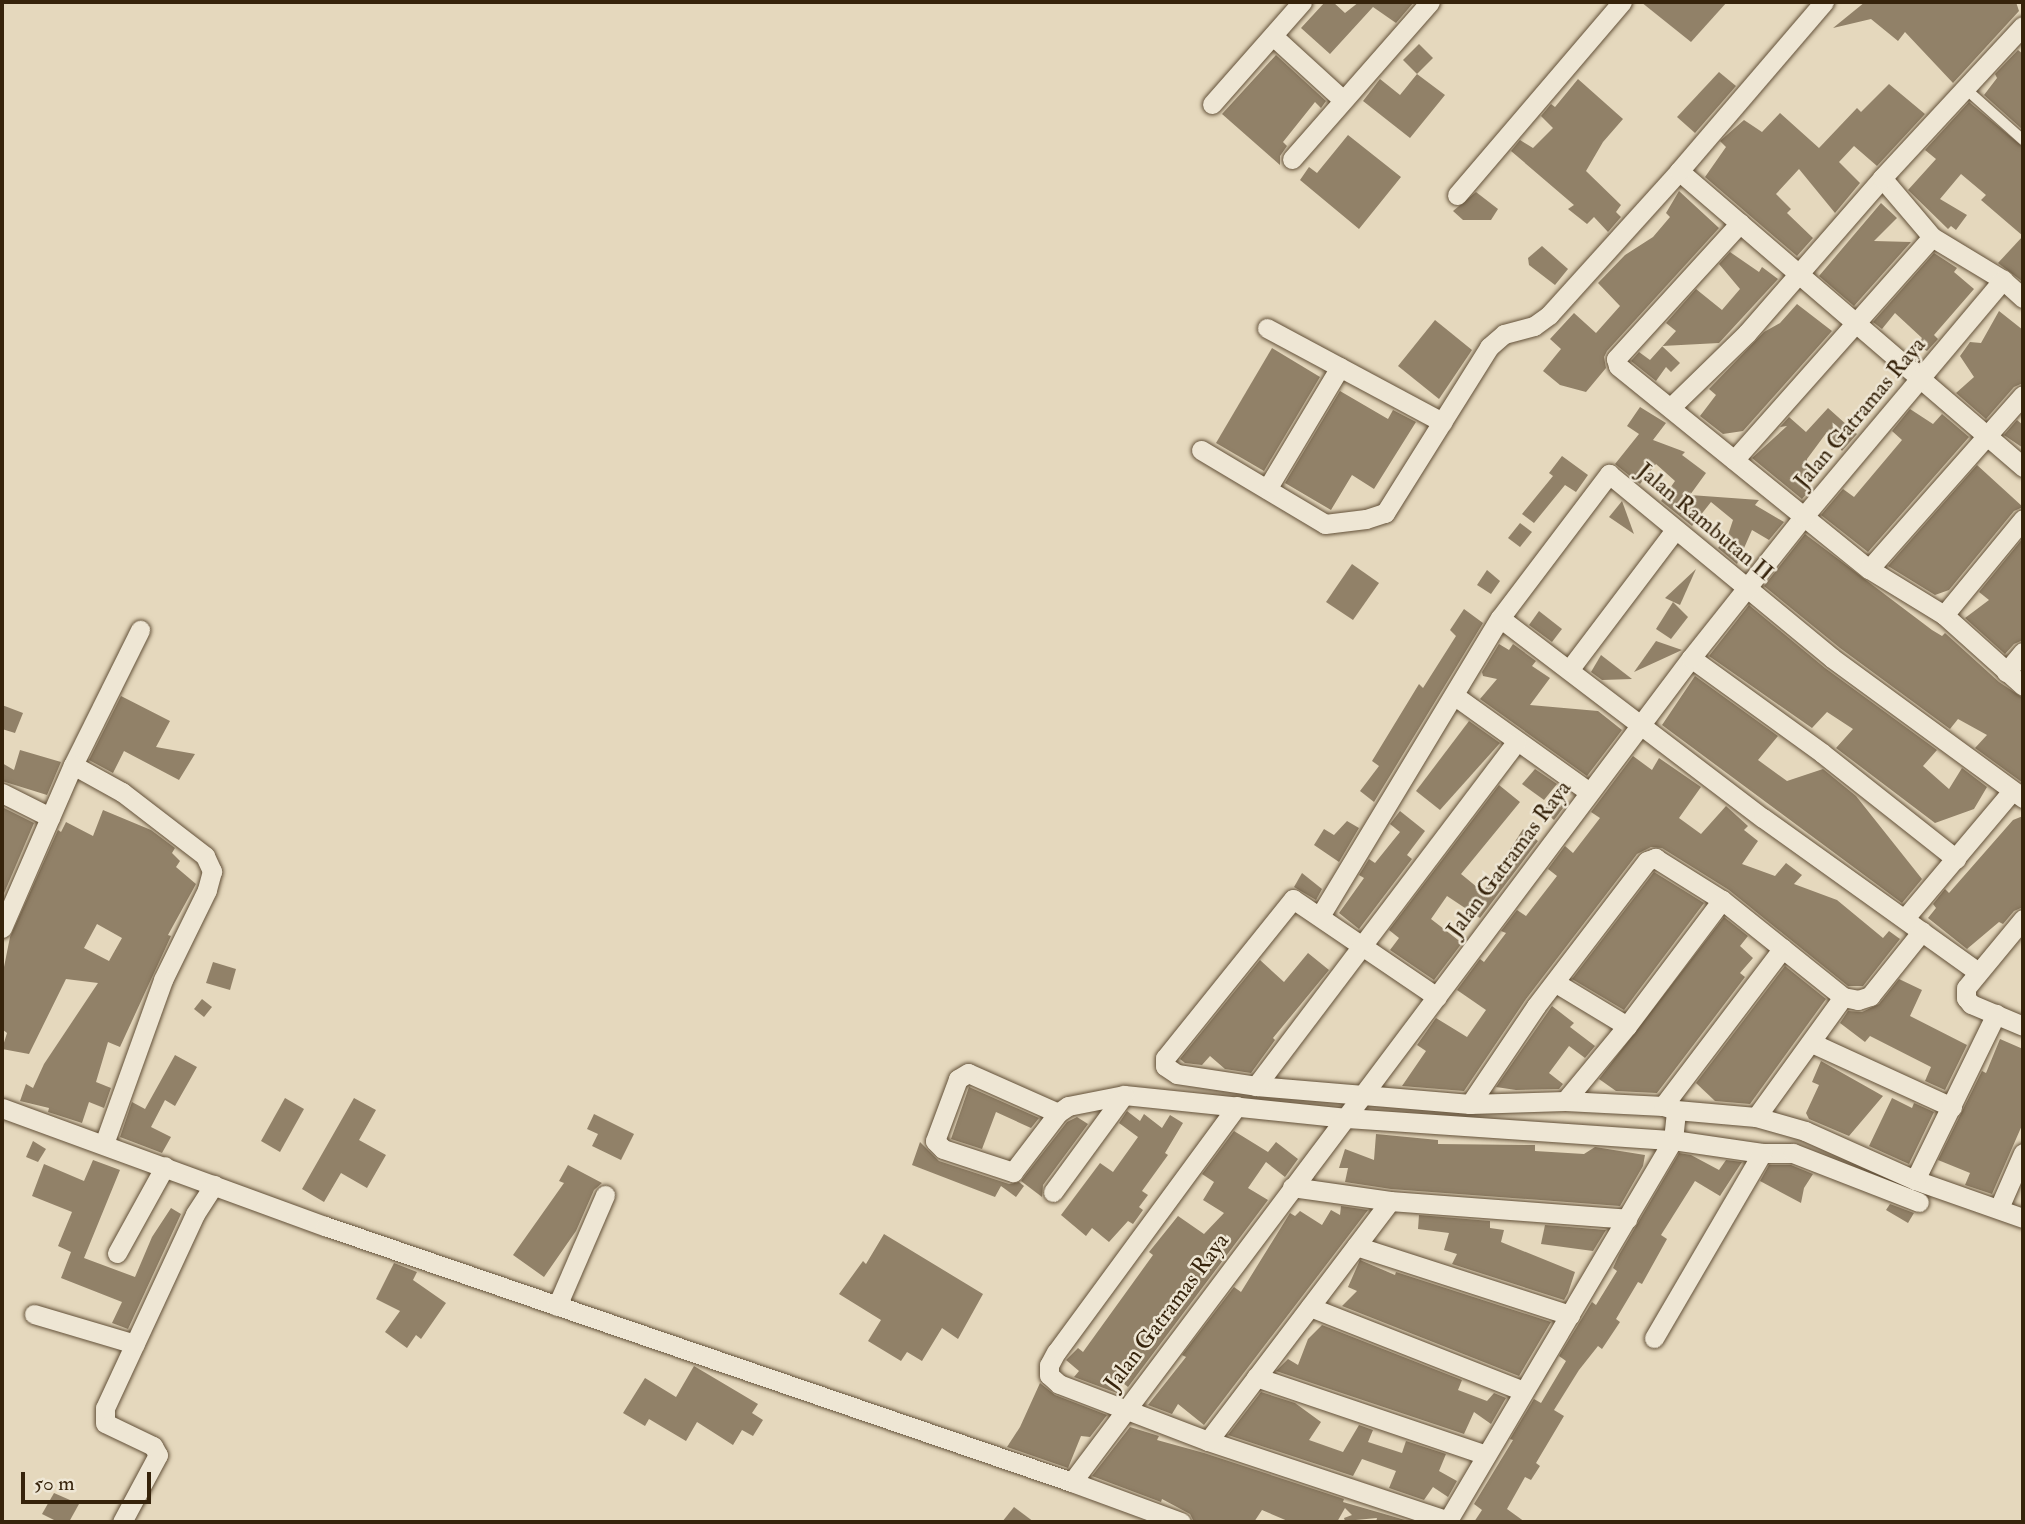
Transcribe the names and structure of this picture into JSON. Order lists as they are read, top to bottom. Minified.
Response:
{"streets":{"street":["Jalan Gatramas Raya","Jalan Rambutan II"]},"crossings":[["Jalan Gatramas Raya","Jalan Rambutan II"]],"scale_bar":"50 m"}
